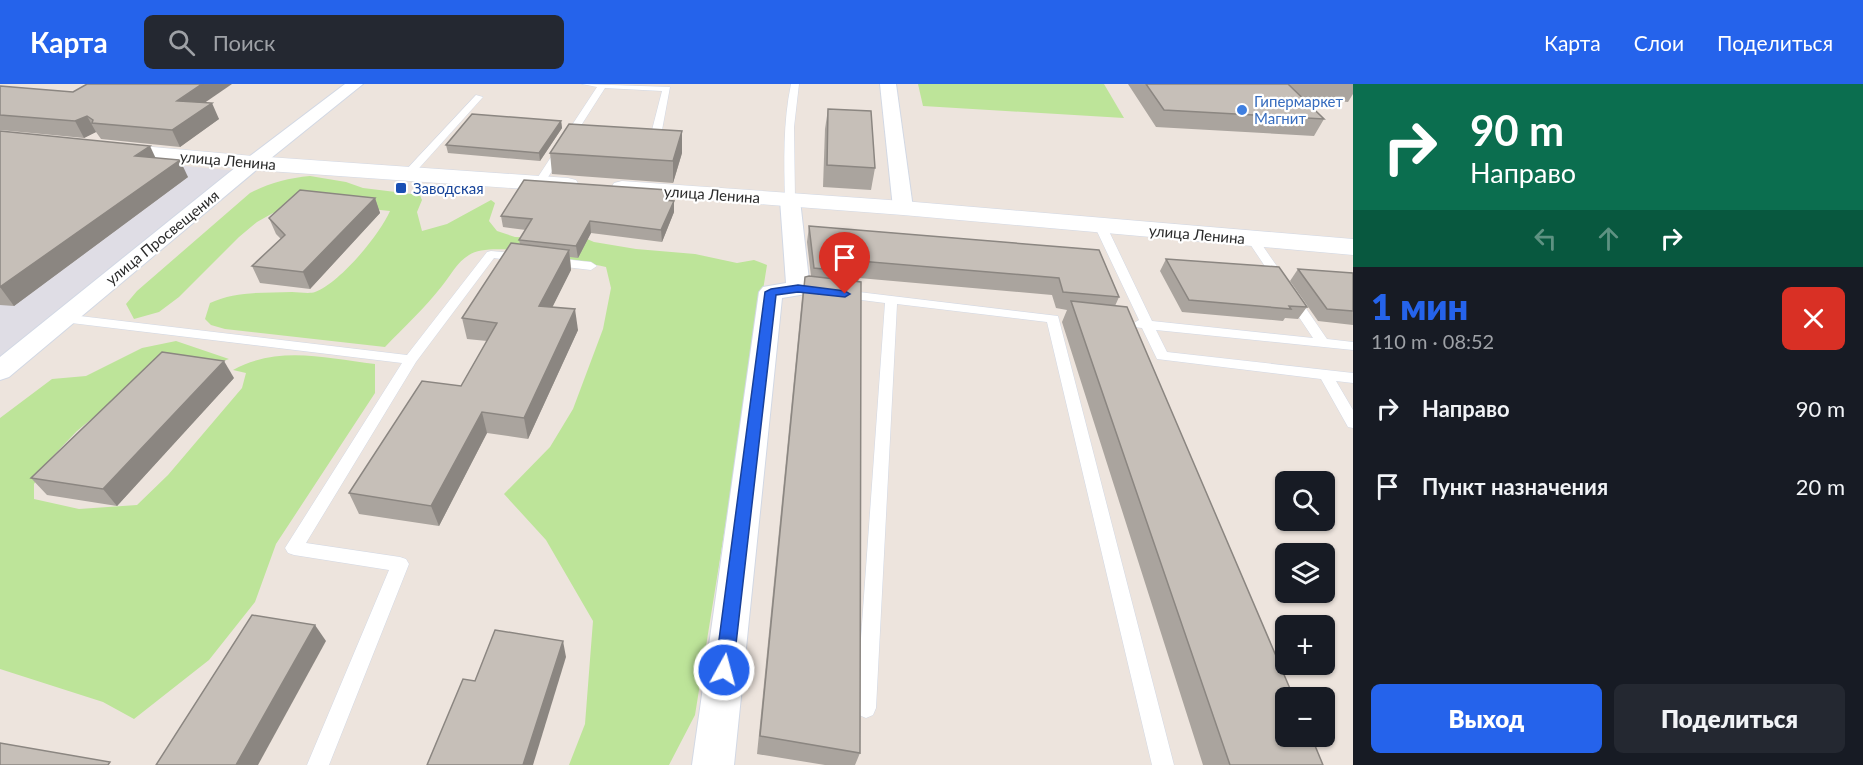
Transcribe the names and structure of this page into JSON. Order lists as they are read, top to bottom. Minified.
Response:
{"streets":{"street":["улица Ленина","улица Просвещения"]},"crossings":[["улица Ленина","улица Просвещения"]],"places":{"other":["Гипермаркет Магнит"],"transit":["Заводская"]},"page":{"header":"Карта","search":"Поиск","nav":["Карта","Слои","Поделиться"],"turn":["90 m","Направо"],"heading":["1 мин","110 m · 08:52"],"list":[{"name":"Направо","value":"90 m"},{"name":"Пункт назначения","value":"20 m"}],"map_buttons":["+","−"],"buttons":["Выход","Поделиться"]}}
